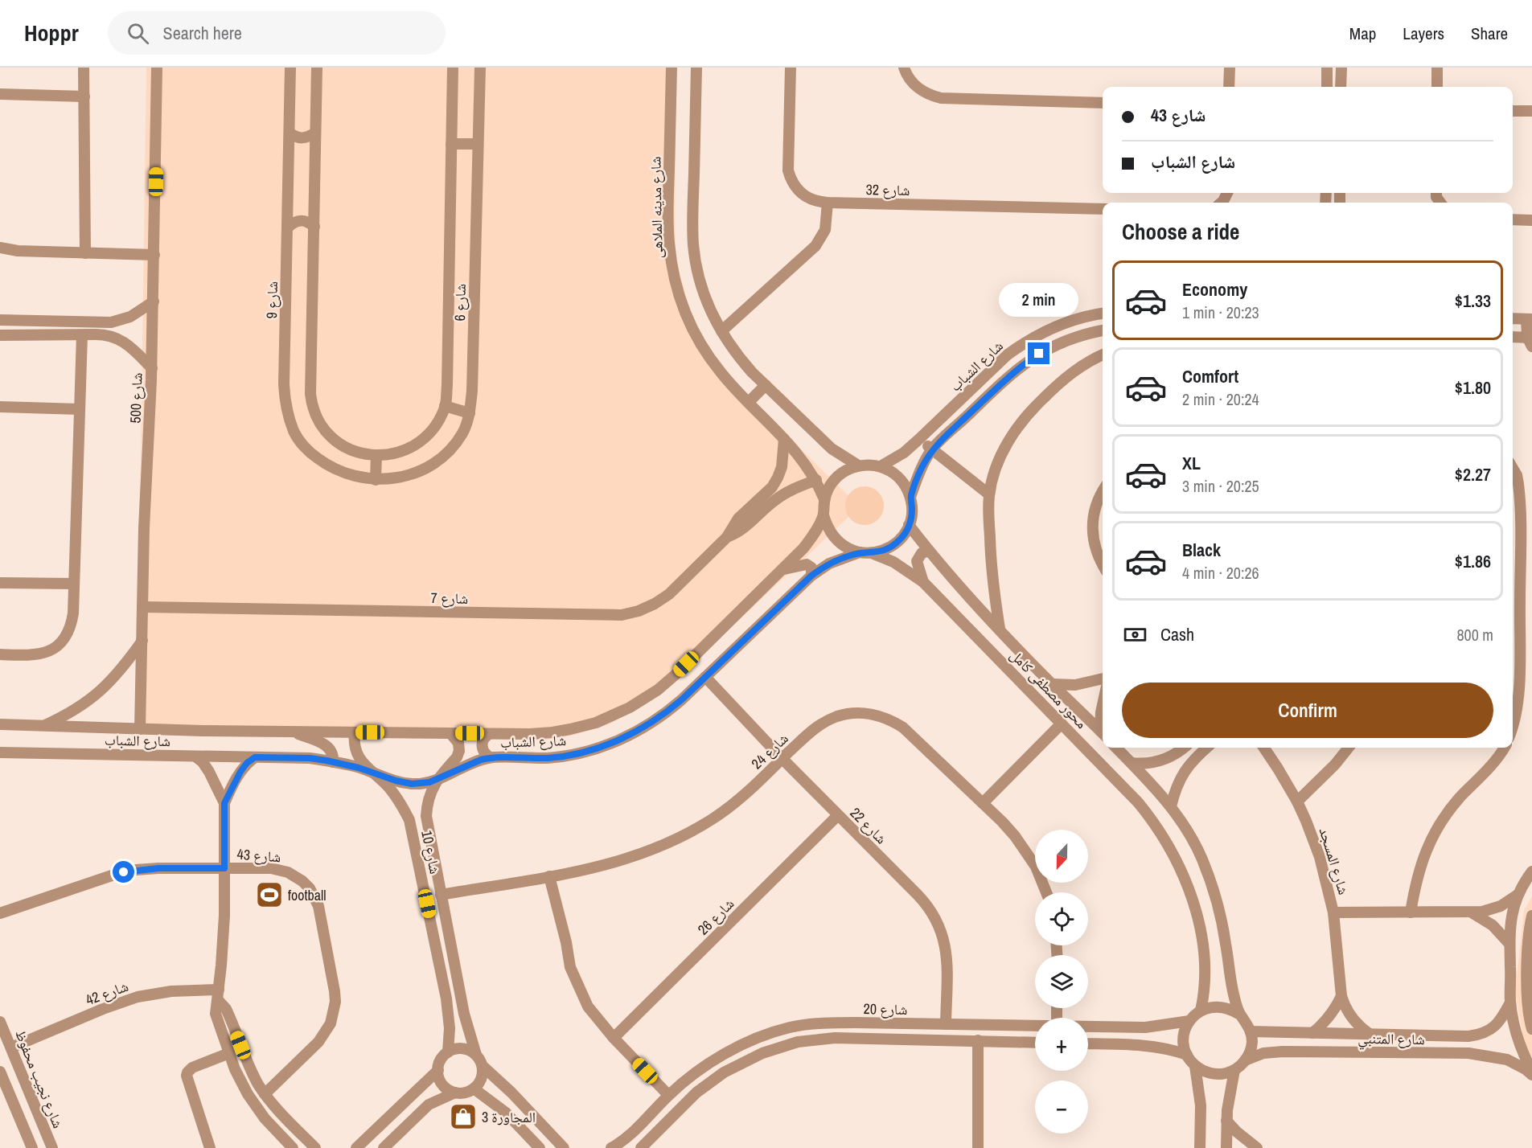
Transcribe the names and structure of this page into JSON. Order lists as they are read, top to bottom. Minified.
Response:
{"streets":{"street":["شارع 32","شارع مدينه الملاهى","شارع 9","شارع 6","شارع الشباب","شارع 500","شارع 7","محور مصطفى كامل","شارع 24","شارع 22","شارع 10","شارع 43","شارع المسجد","شارع 26","شارع 42","شارع 20","شارع المتنبي","شارع نجيب محفوظ"]},"crossings":[["شارع مدينه الملاهى","شارع الشباب"],["شارع مدينه الملاهى","شارع 7"],["شارع مدينه الملاهى","محور مصطفى كامل"],["شارع 9","شارع 6"],["شارع الشباب","شارع 500"],["شارع الشباب","محور مصطفى كامل"],["شارع الشباب","شارع 22"],["شارع الشباب","شارع 10"],["شارع 500","شارع 7"],["محور مصطفى كامل","شارع 20"],["محور مصطفى كامل","شارع المتنبي"],["شارع 24","شارع 22"],["شارع 24","شارع 10"],["شارع 22","شارع 26"],["شارع 22","شارع 20"],["شارع المسجد","شارع المتنبي"],["شارع 42","شارع نجيب محفوظ"],["شارع 20","شارع المتنبي"]],"places":{"sports":["football"],"shop":["المجاورة 3"]},"north":"bottom","page":{"header":"Hoppr","search":"Search here","nav":["Map","Layers","Share"],"banner":["شارع 43","شارع الشباب"],"heading":"Choose a ride","list":[{"name":"Economy","note":"1 min · 20:23","value":"$1.33"},{"name":"Comfort","note":"2 min · 20:24","value":"$1.80"},{"name":"XL","note":"3 min · 20:25","value":"$2.27"},{"name":"Black","note":"4 min · 20:26","value":"$1.86"}],"bubble":"2 min","pay":["Cash","800 m"],"buttons":"Confirm","map_buttons":["+","−"]}}
